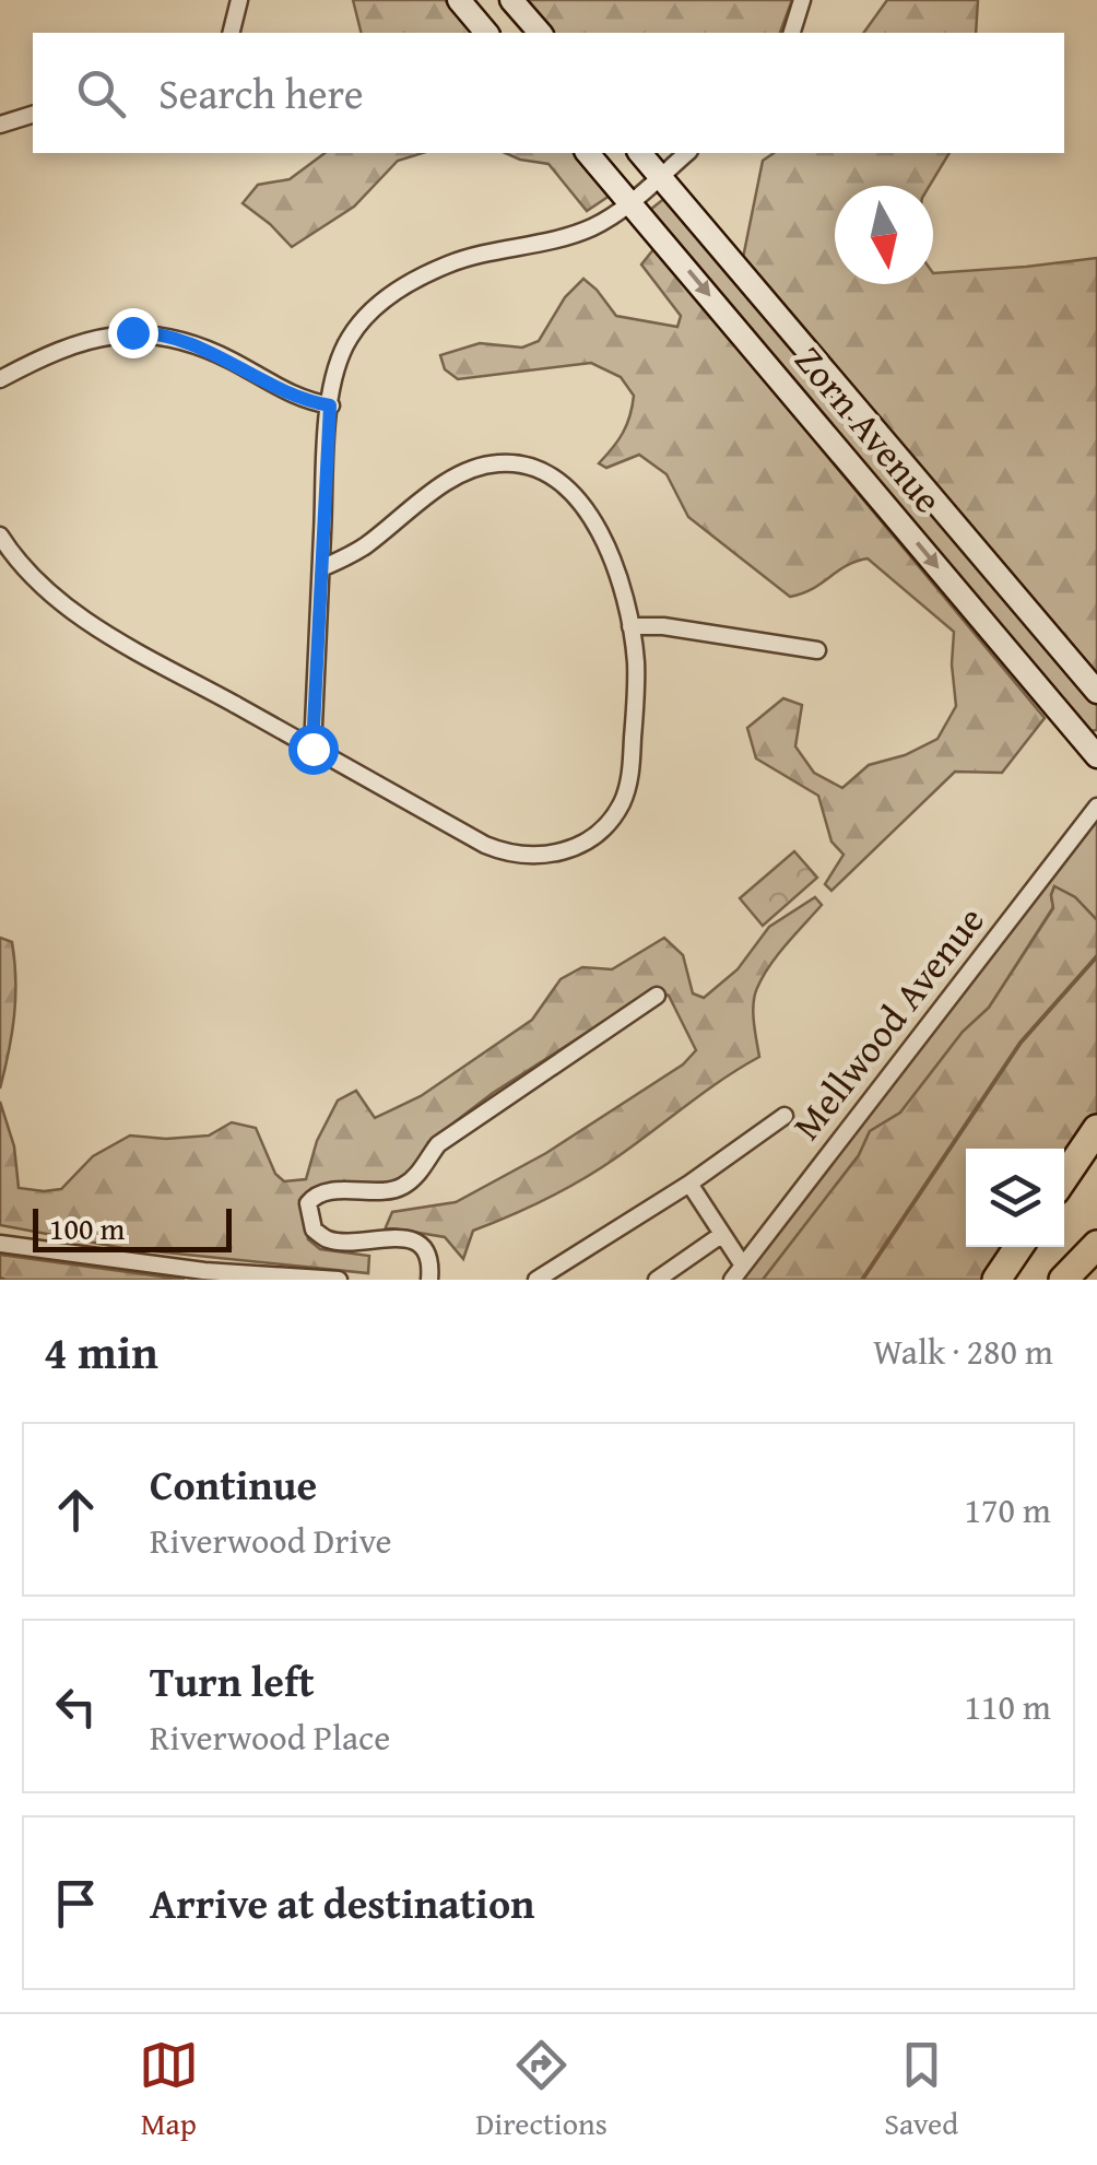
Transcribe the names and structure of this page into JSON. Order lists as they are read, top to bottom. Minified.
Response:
{"streets":{"main road":["Zorn Avenue"],"street":["Mellwood Avenue"]},"scale_bar":"100 m","north":"bottom","page":{"search":"Search here","scale":"100 m","heading":["4 min","Walk · 280 m"],"list":[["Continue","Riverwood Drive","170 m"],["Turn left","Riverwood Place","110 m"],"Arrive at destination"],"nav":["Map","Directions","Saved"]}}
